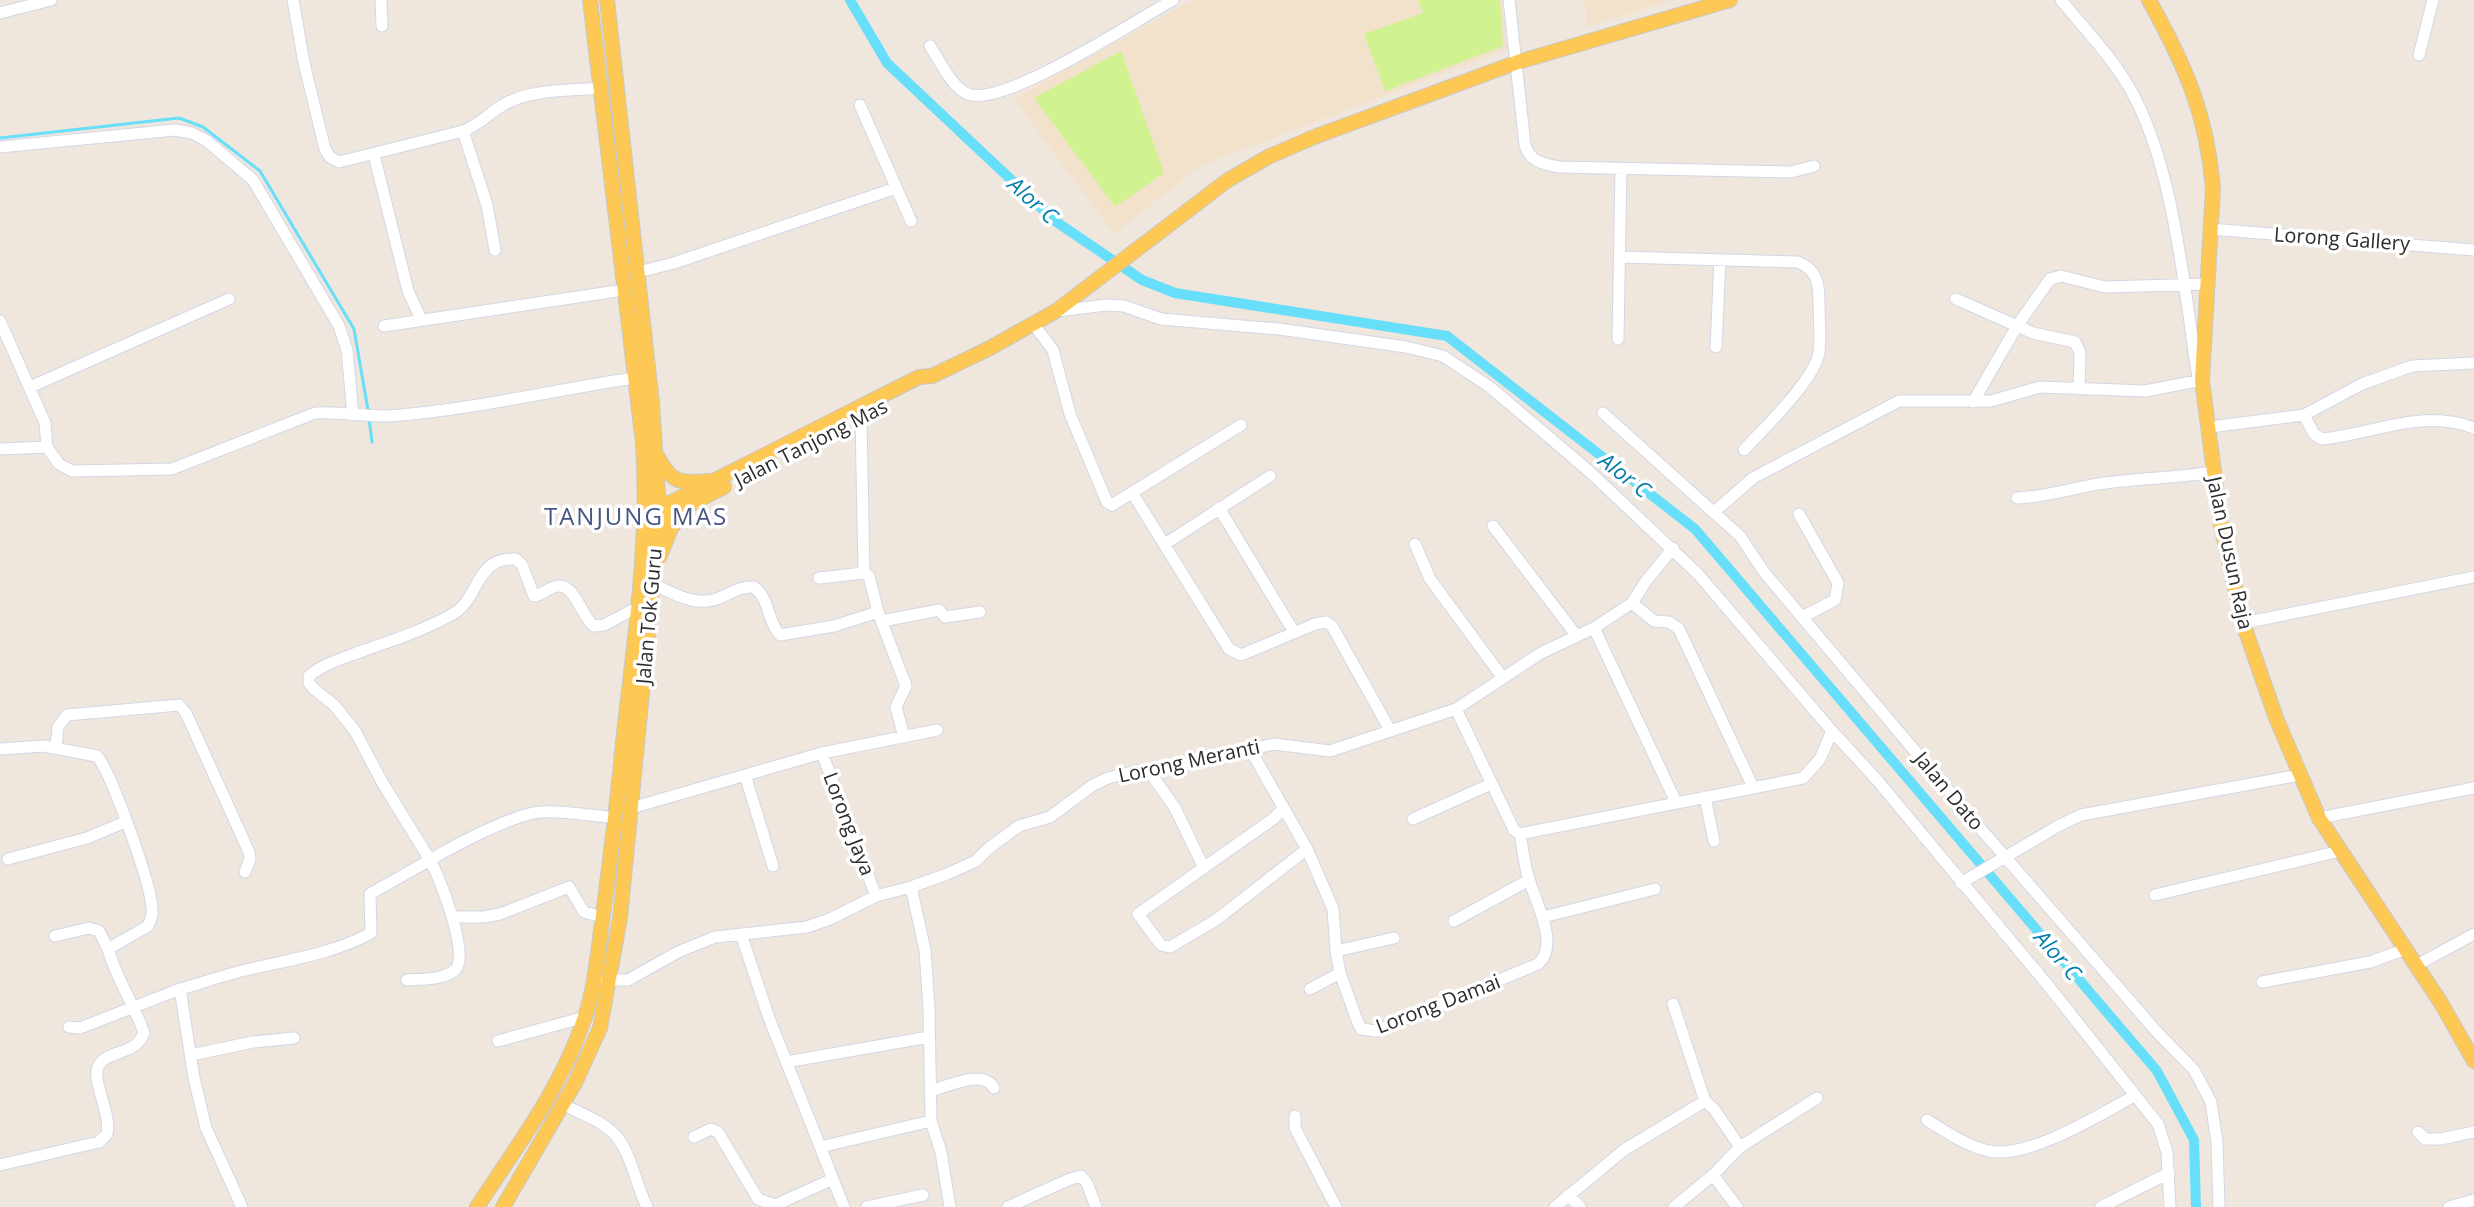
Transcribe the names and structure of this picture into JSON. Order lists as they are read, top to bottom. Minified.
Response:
{"streets":{"main road":["Jalan Tanjong Mas","Jalan Dusun Raja","Jalan Tok Guru"],"street":["Lorong Gallery","Lorong Meranti","Jalan Dato","Lorong Jaya","Lorong Damai"]},"crossings":[["Lorong Gallery","Jalan Dusun Raja"],["Jalan Tanjong Mas","Jalan Tok Guru"],["Jalan Tok Guru","Lorong Meranti"],["Lorong Meranti","Lorong Jaya"],["Lorong Meranti","Lorong Damai"]],"districts":["TANJUNG MAS"],"water":["Alor C"]}
